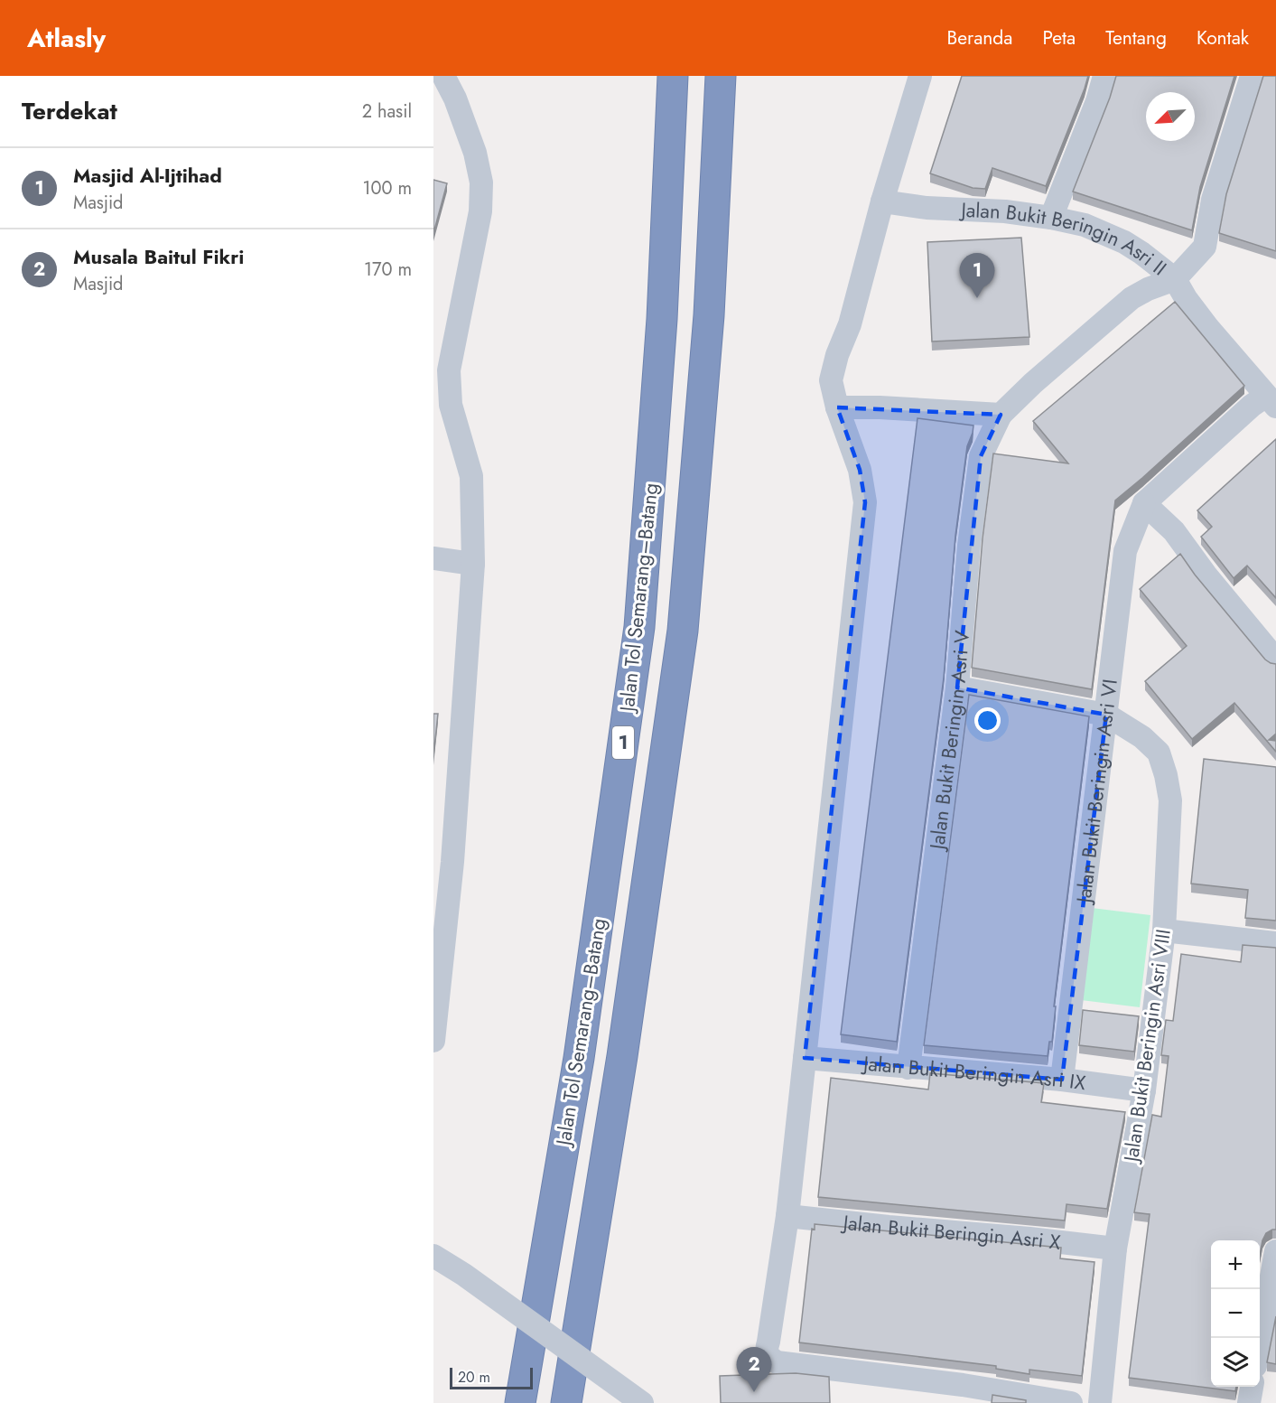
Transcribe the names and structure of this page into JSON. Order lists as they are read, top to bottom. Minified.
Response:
{"streets":{"highway":["Jalan Tol Semarang–Batang","1"],"street":["Jalan Bukit Beringin Asri II","Jalan Bukit Beringin Asri V","Jalan Bukit Beringin Asri VI","Jalan Bukit Beringin Asri VIII","Jalan Bukit Beringin Asri IX","Jalan Bukit Beringin Asri X"]},"crossings":[["Jalan Bukit Beringin Asri II","Jalan Bukit Beringin Asri V"],["Jalan Bukit Beringin Asri V","Jalan Bukit Beringin Asri IX"],["Jalan Bukit Beringin Asri VI","Jalan Bukit Beringin Asri VIII"],["Jalan Bukit Beringin Asri VI","Jalan Bukit Beringin Asri IX"],["Jalan Bukit Beringin Asri VIII","Jalan Bukit Beringin Asri IX"],["Jalan Bukit Beringin Asri VIII","Jalan Bukit Beringin Asri X"]],"scale_bar":"20 m","north":"bottom left","page":{"header":"Atlasly","nav":["Beranda","Peta","Tentang","Kontak"],"heading":["Terdekat","2 hasil"],"list":[{"mark":"1","name":"Masjid Al-Ijtihad","note":"Masjid","value":"100 m"},{"mark":"2","name":"Musala Baitul Fikri","note":"Masjid","value":"170 m"}],"pins":["1","2"],"map_buttons":["+","−"],"scale":"20 m"}}
